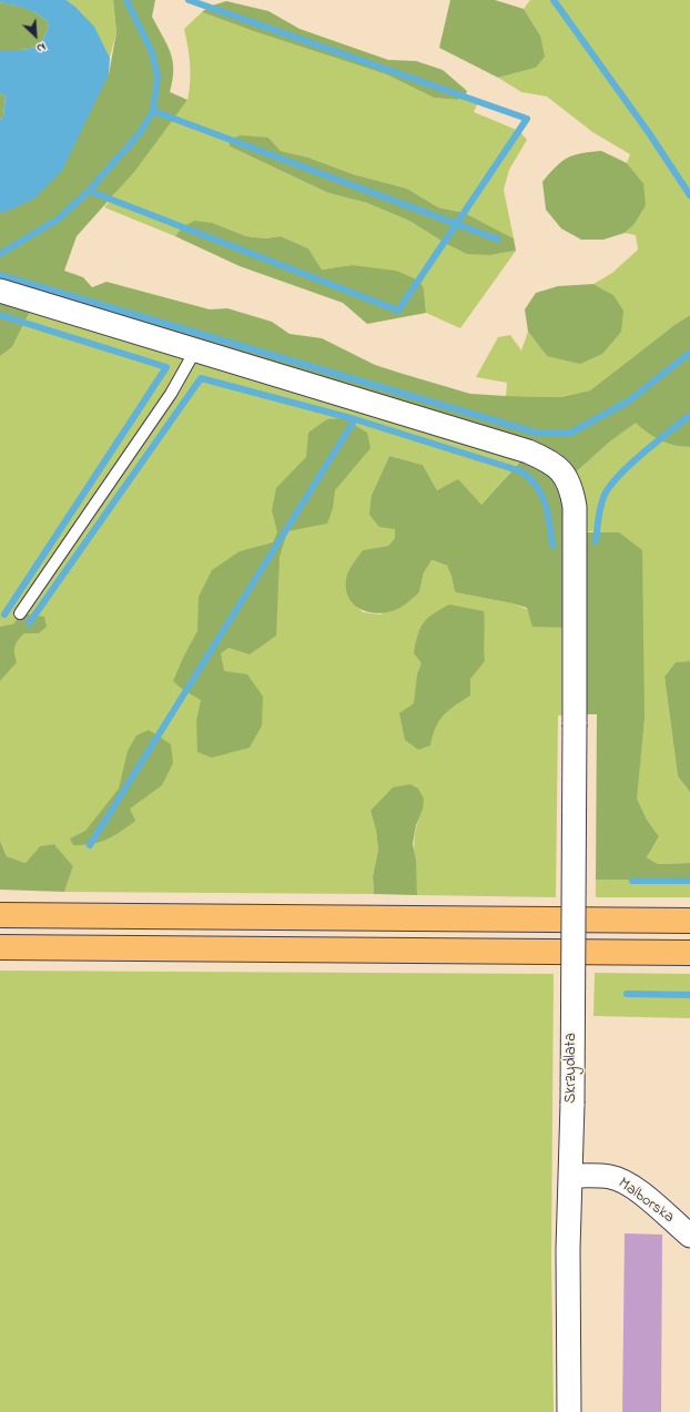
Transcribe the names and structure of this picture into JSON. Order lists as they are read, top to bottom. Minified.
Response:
{"streets":{"street":["Skrzydlata","Malborska"]},"crossings":[["Skrzydlata","Malborska"]],"north":"bottom right"}
